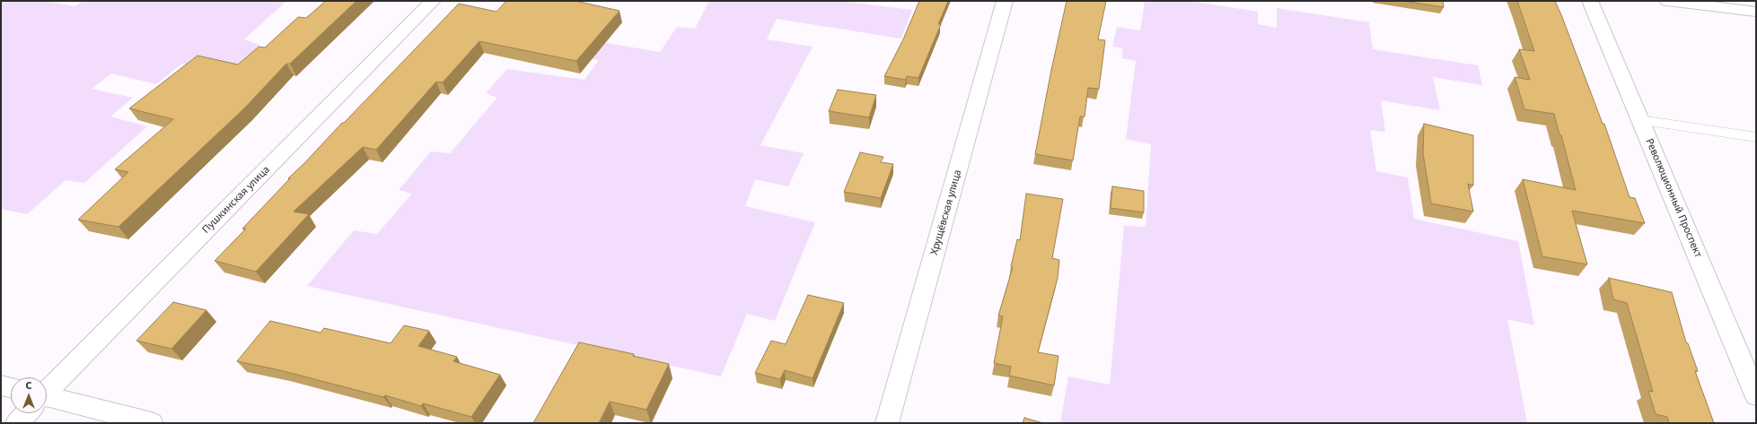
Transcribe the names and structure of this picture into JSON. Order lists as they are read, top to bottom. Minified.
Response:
{"streets":{"street":["Революционный Проспект","Пушкинская улица","Хрущёвская улица"]},"north":"top"}
